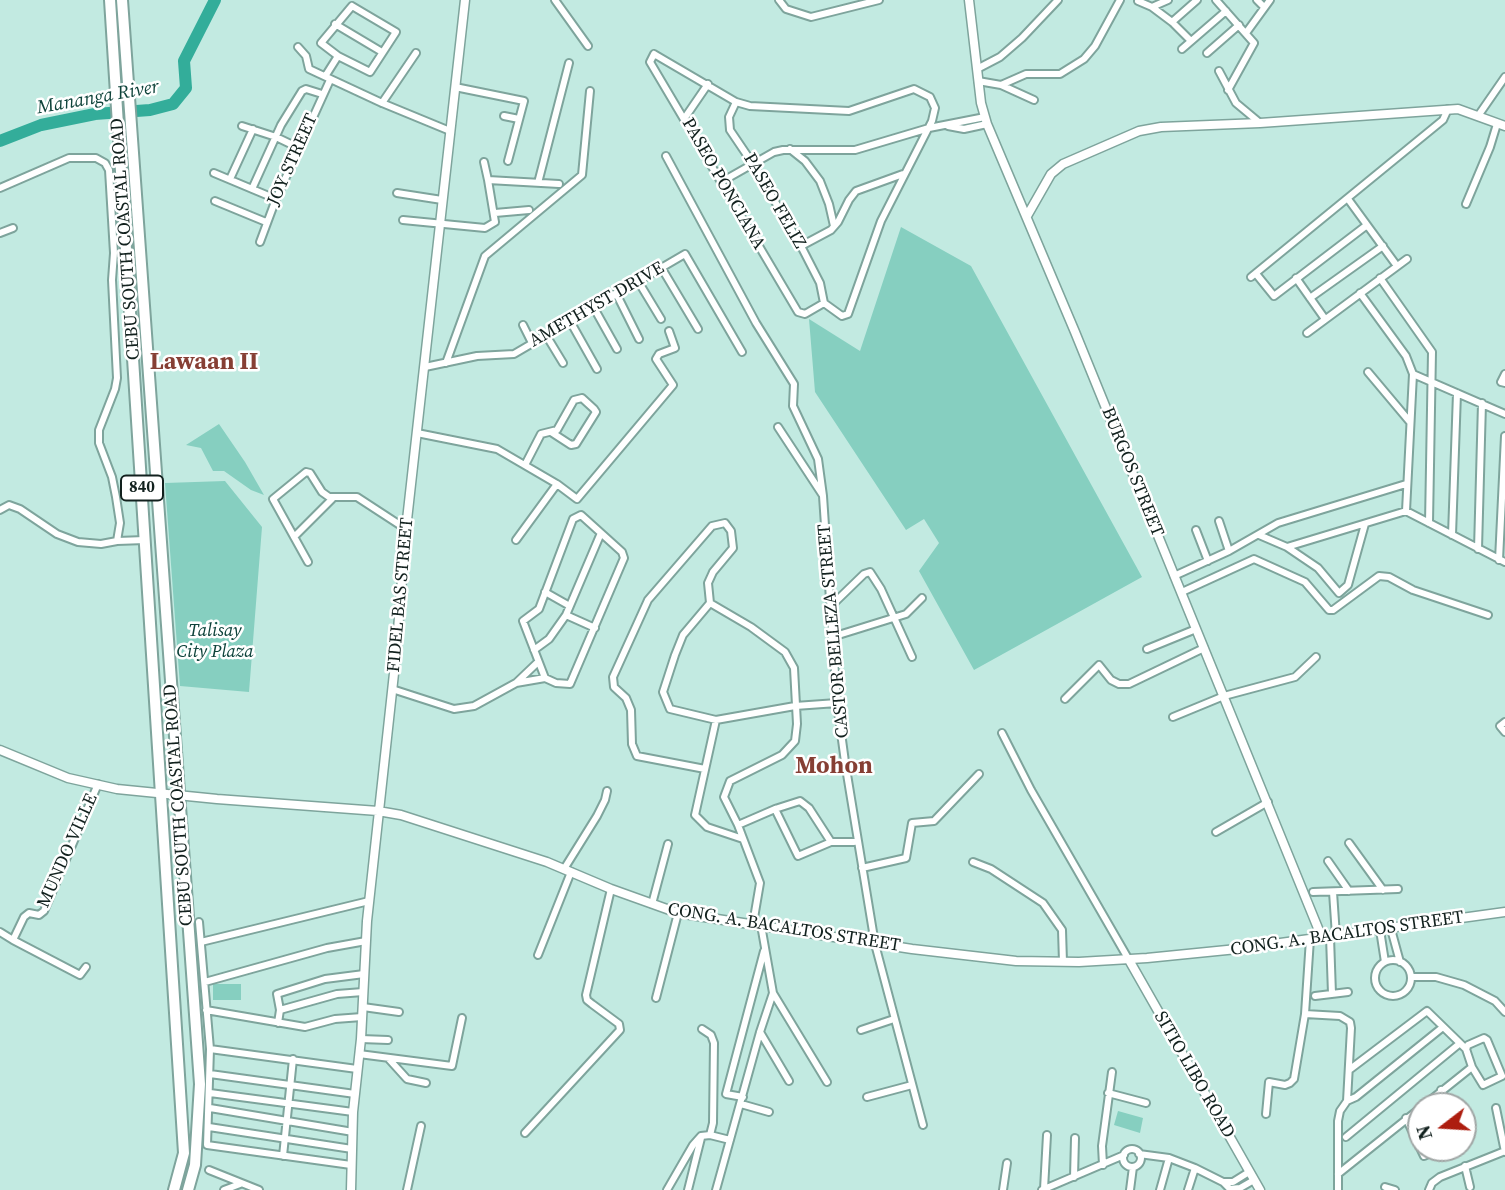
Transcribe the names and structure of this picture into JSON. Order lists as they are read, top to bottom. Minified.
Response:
{"streets":{"highway":["CEBU SOUTH COASTAL ROAD","840"],"street":["JOY STREET","PASEO PONCIANA","PASEO FELIZ","AMETHYST DRIVE","BURGOS STREET","FIDEL BAS STREET","CASTOR BELLEZA STREET","MUNDO VILLE","CONG. A. BACALTOS STREET","SITIO LIBO ROAD"]},"crossings":[["PASEO PONCIANA","PASEO FELIZ"],["CEBU SOUTH COASTAL ROAD","CONG. A. BACALTOS STREET"],["AMETHYST DRIVE","FIDEL BAS STREET"],["BURGOS STREET","CONG. A. BACALTOS STREET"],["FIDEL BAS STREET","CONG. A. BACALTOS STREET"],["CASTOR BELLEZA STREET","CONG. A. BACALTOS STREET"],["MUNDO VILLE","CONG. A. BACALTOS STREET"],["CONG. A. BACALTOS STREET","SITIO LIBO ROAD"]],"districts":["Lawaan II","Mohon"],"water":["Mananga River"],"parks":["Talisay City Plaza"],"north":"left"}
